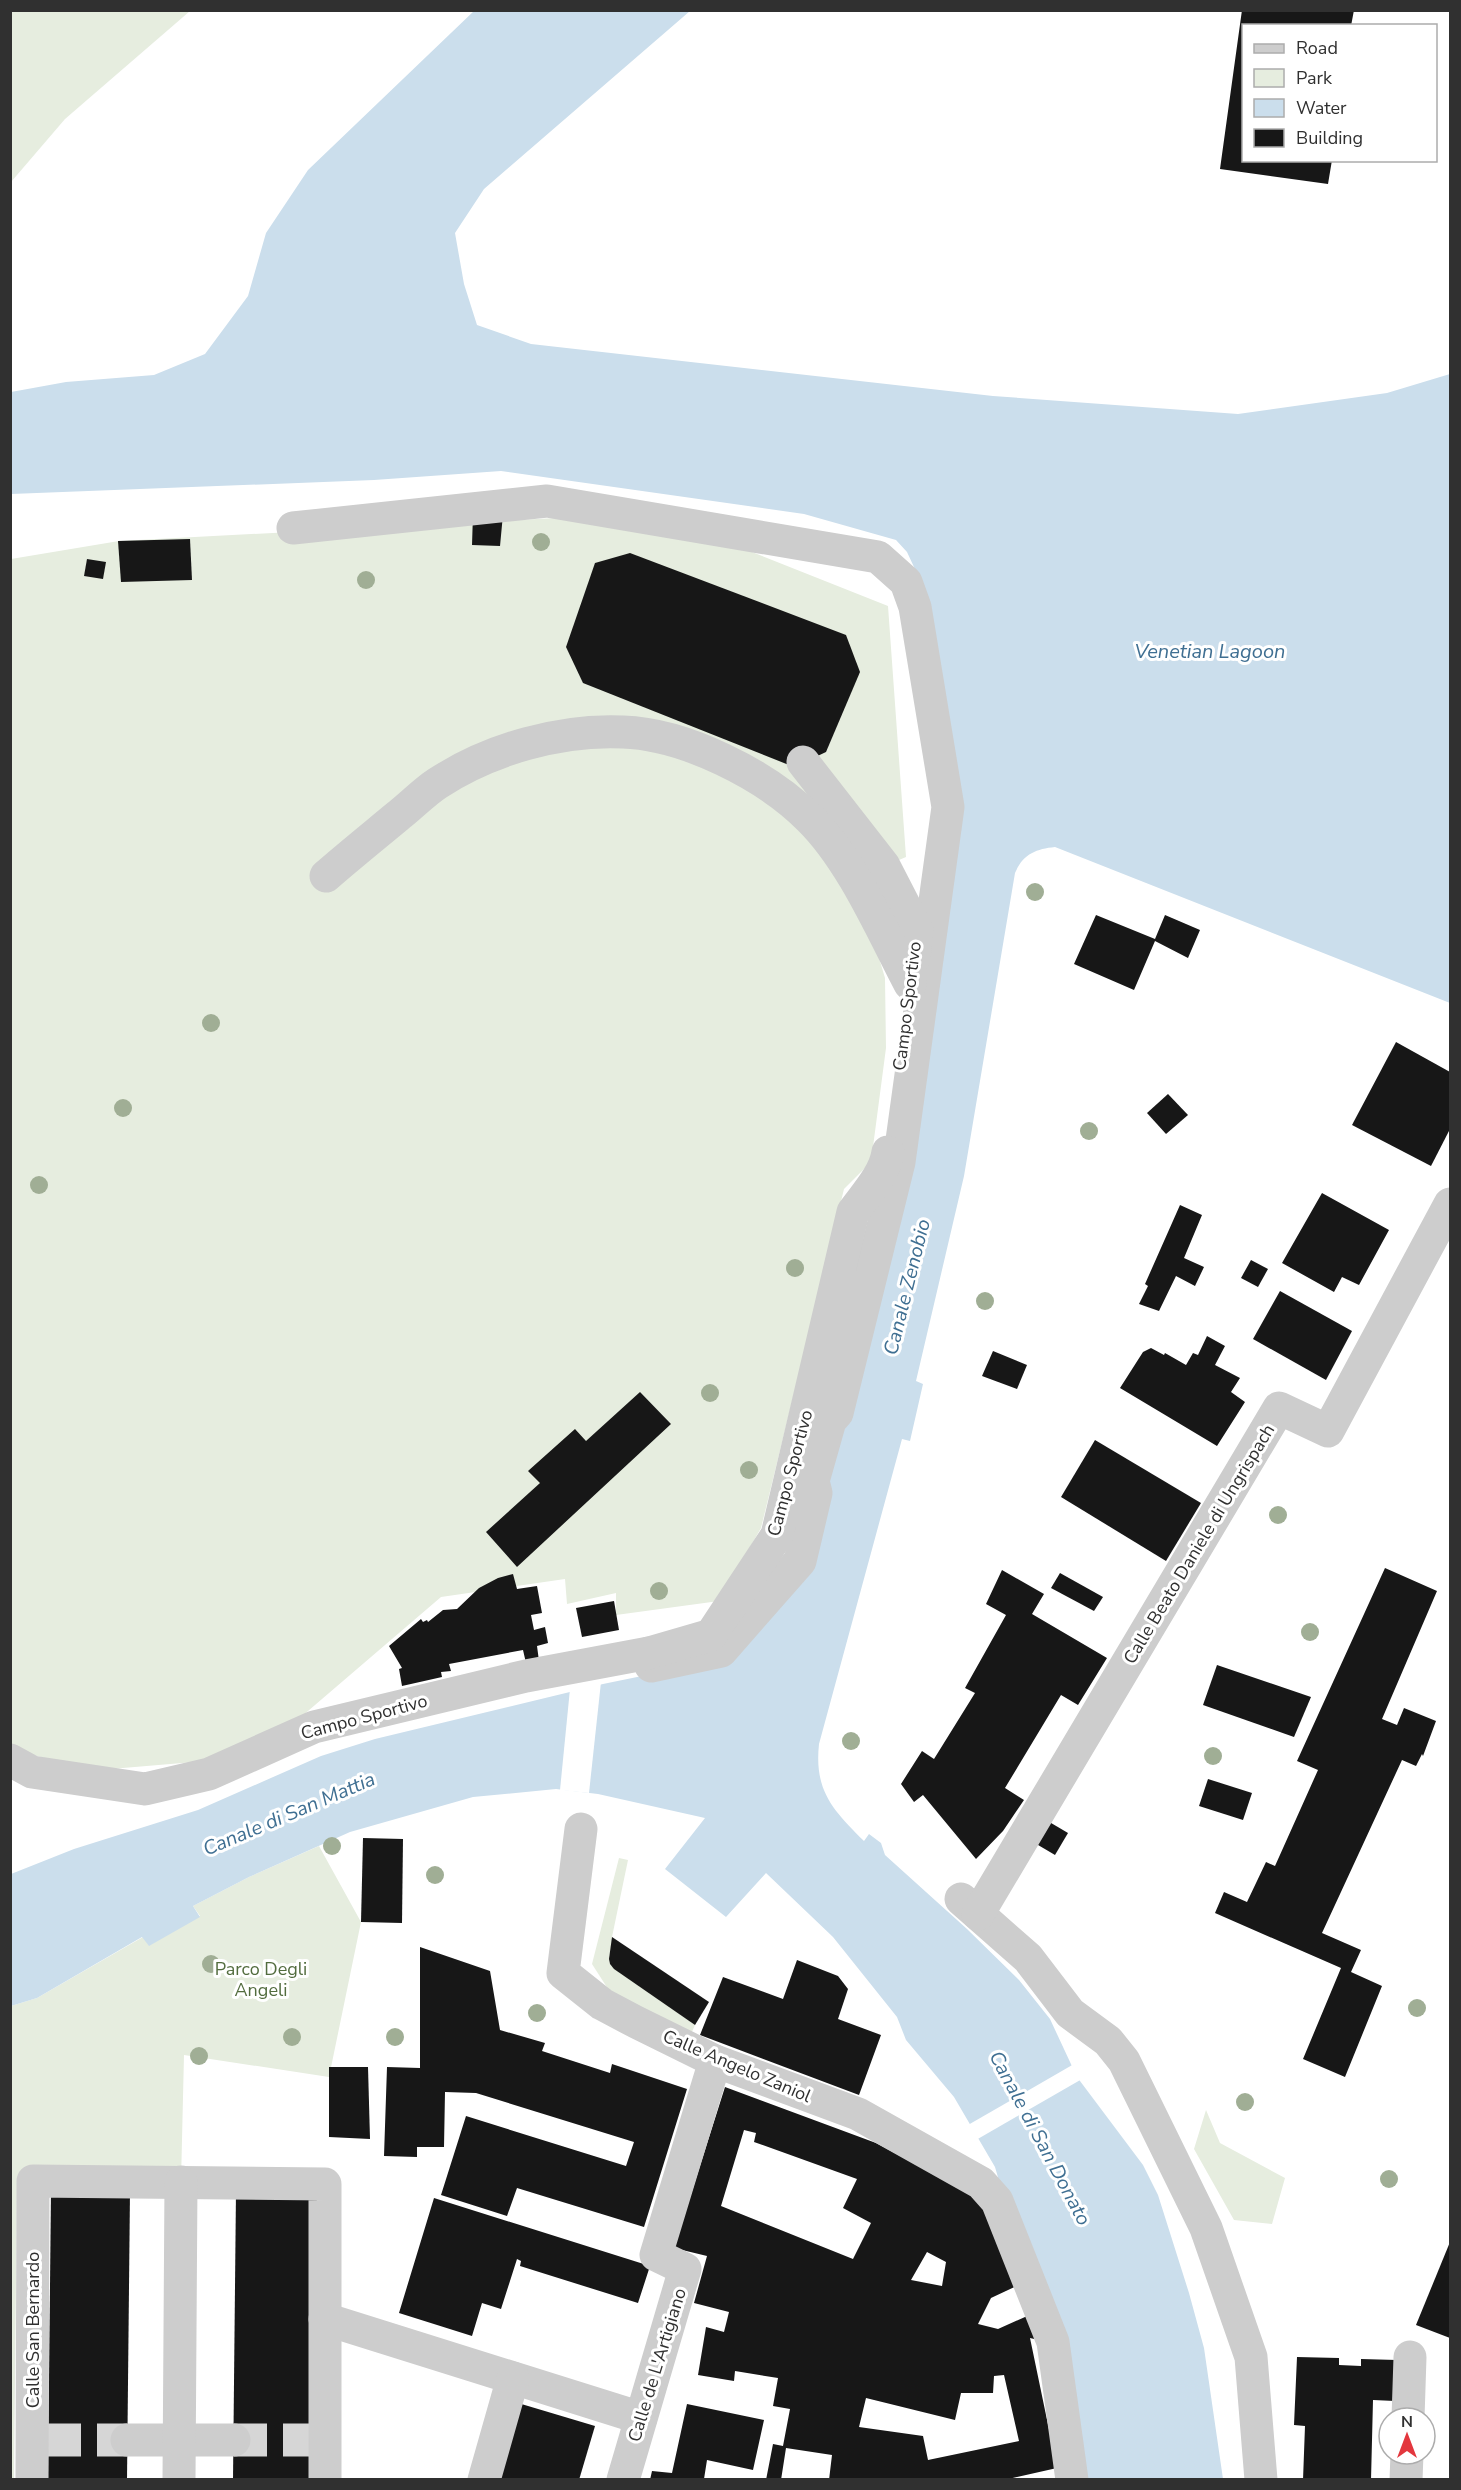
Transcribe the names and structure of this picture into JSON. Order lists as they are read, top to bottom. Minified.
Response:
{"streets":{"street":["Campo Sportivo","Calle Beato Daniele di Ungrispach","Calle Angelo Zaniol","Calle San Bernardo","Calle de L'Artigiano"]},"crossings":[["Calle Angelo Zaniol","Calle de L'Artigiano"]],"water":["Venetian Lagoon","Canale Zenobio","Canale di San Mattia","Canale di San Donato"],"parks":["Parco Degli Angeli"],"legend":["Road","Park","Water","Building"],"north":"top"}
